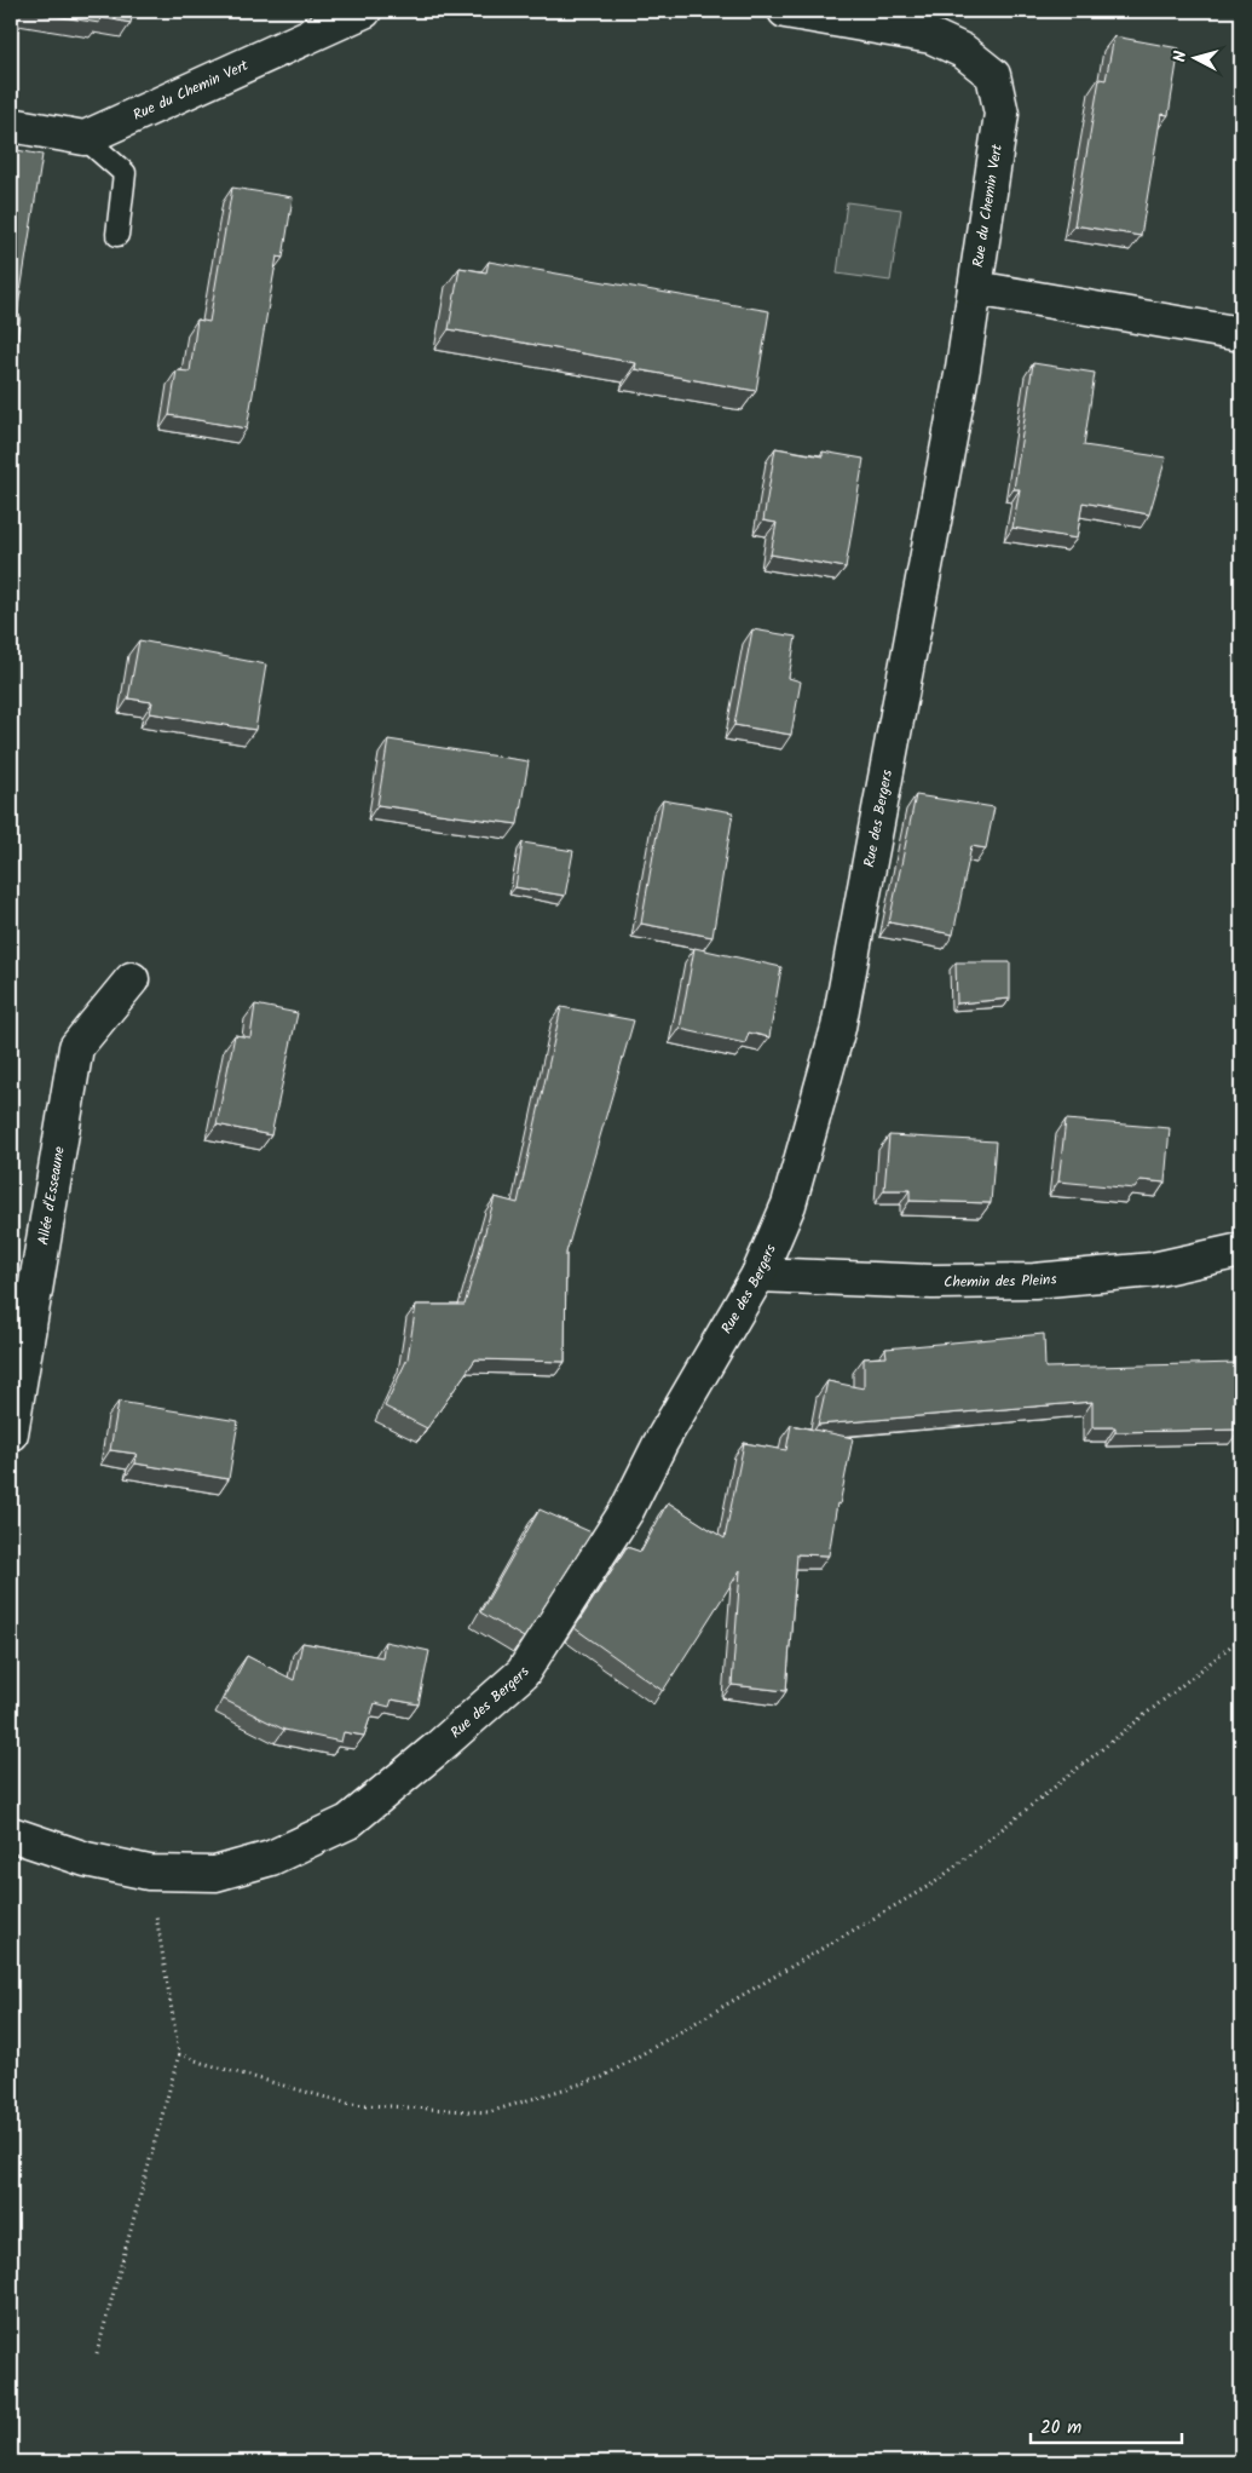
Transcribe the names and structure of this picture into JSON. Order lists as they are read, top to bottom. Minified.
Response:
{"streets":{"street":["Rue du Chemin Vert","Rue des Bergers","Allée d'Esseaune","Chemin des Pleins"]},"crossings":[["Rue du Chemin Vert","Rue des Bergers"],["Rue des Bergers","Chemin des Pleins"]],"scale_bar":"20 m","north":"left"}
